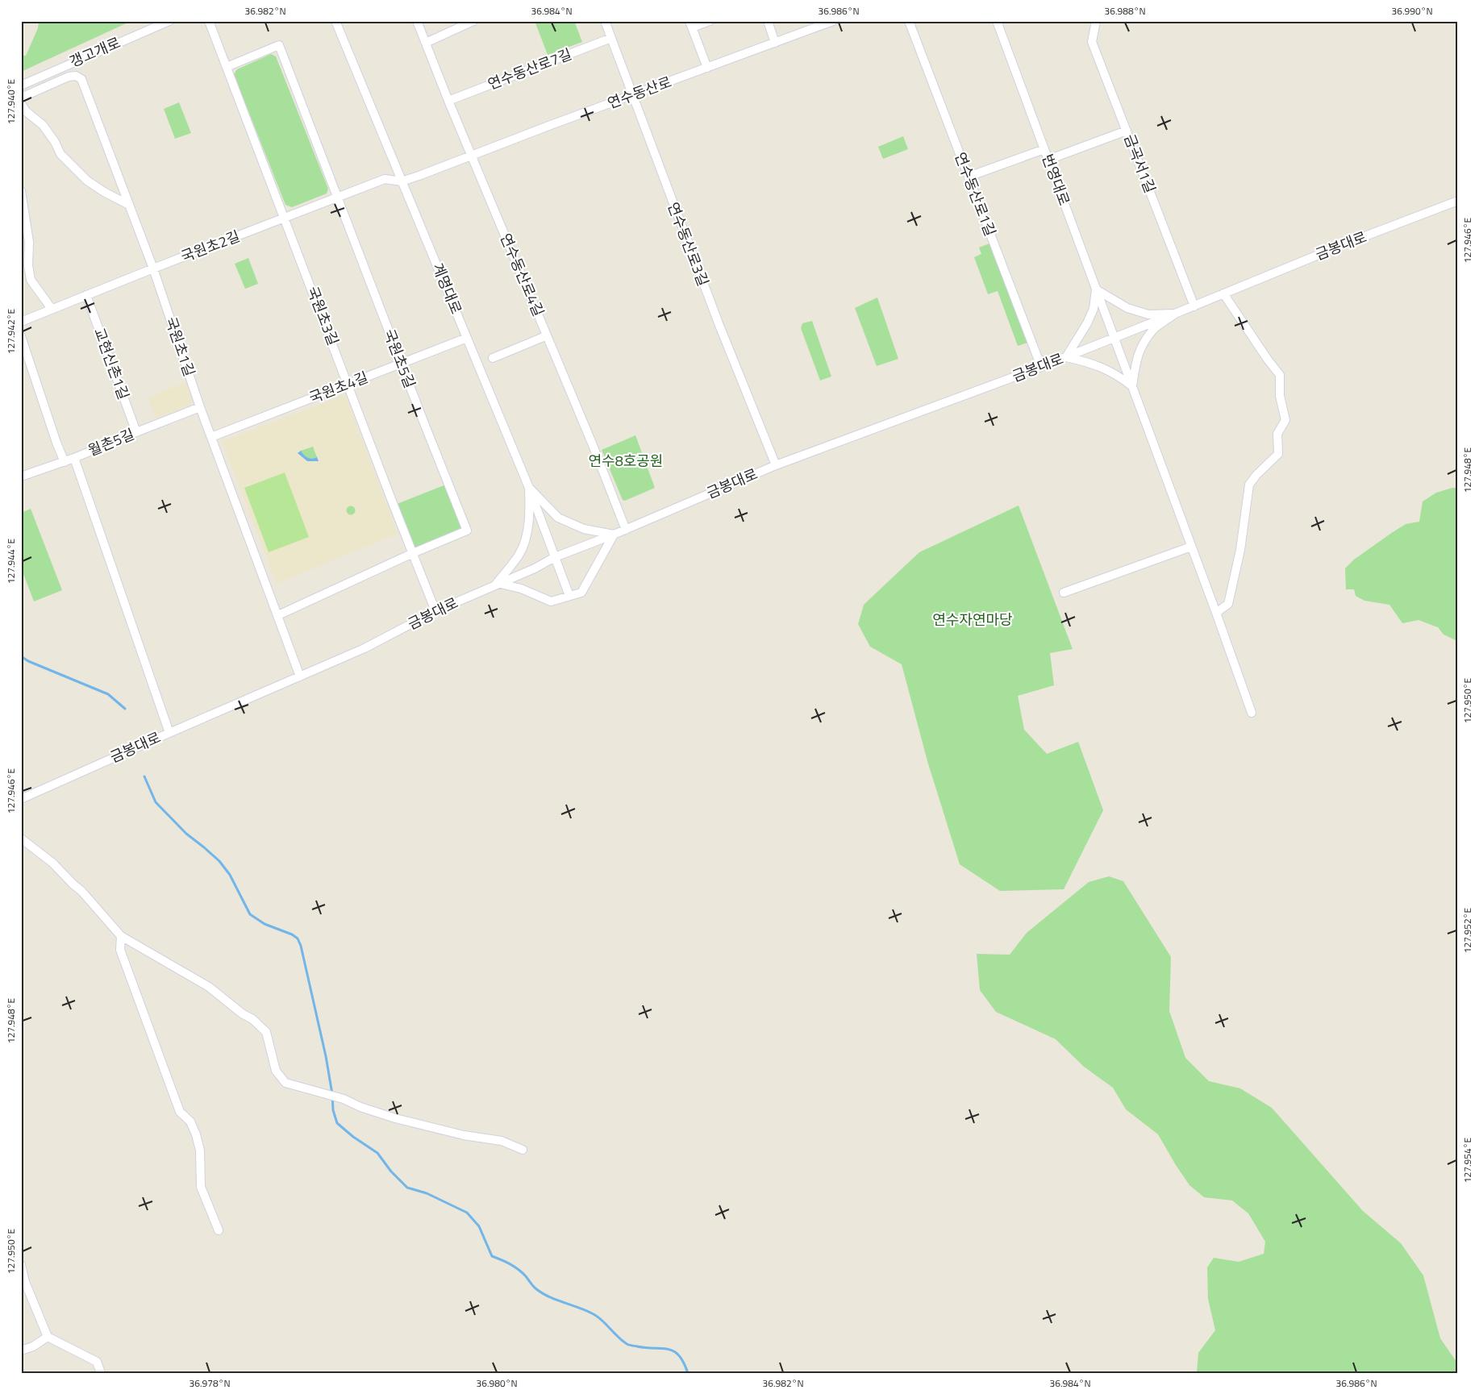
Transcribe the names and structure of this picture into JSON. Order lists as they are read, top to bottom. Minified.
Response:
{"streets":{"street":["갱고개로","연수동산로7길","연수동산로","금곡서1길","번영대로","연수동산로1길","연수동산로3길","금봉대로","국원초2길","연수동산로4길","계명대로","국원초3길","국원초1길","국원초5길","교현신촌1길","국원초4길","월촌5길"]},"crossings":[["연수동산로7길","연수동산로3길"],["연수동산로7길","연수동산로4길"],["연수동산로","연수동산로3길"],["연수동산로","국원초2길"],["연수동산로","연수동산로4길"],["연수동산로","계명대로"],["금곡서1길","금봉대로"],["번영대로","금봉대로"],["연수동산로1길","금봉대로"],["연수동산로3길","금봉대로"],["금봉대로","연수동산로4길"],["금봉대로","계명대로"],["금봉대로","국원초3길"],["금봉대로","국원초1길"],["국원초2길","계명대로"],["국원초2길","국원초3길"],["국원초2길","국원초1길"],["국원초2길","국원초5길"],["국원초2길","교현신촌1길"],["계명대로","국원초4길"],["국원초3길","국원초5길"],["국원초3길","국원초4길"],["국원초1길","국원초5길"],["국원초1길","국원초4길"],["국원초1길","월촌5길"],["국원초5길","국원초4길"],["교현신촌1길","월촌5길"]],"parks":["연수8호공원","연수자연마당"],"coordinates":["36.982°N","36.984°N","36.986°N","36.988°N","36.990°N","127.940°E","127.946°E","127.942°E","127.948°E","127.944°E","127.950°E","127.952°E","127.954°E","36.978°N","36.980°N"]}
